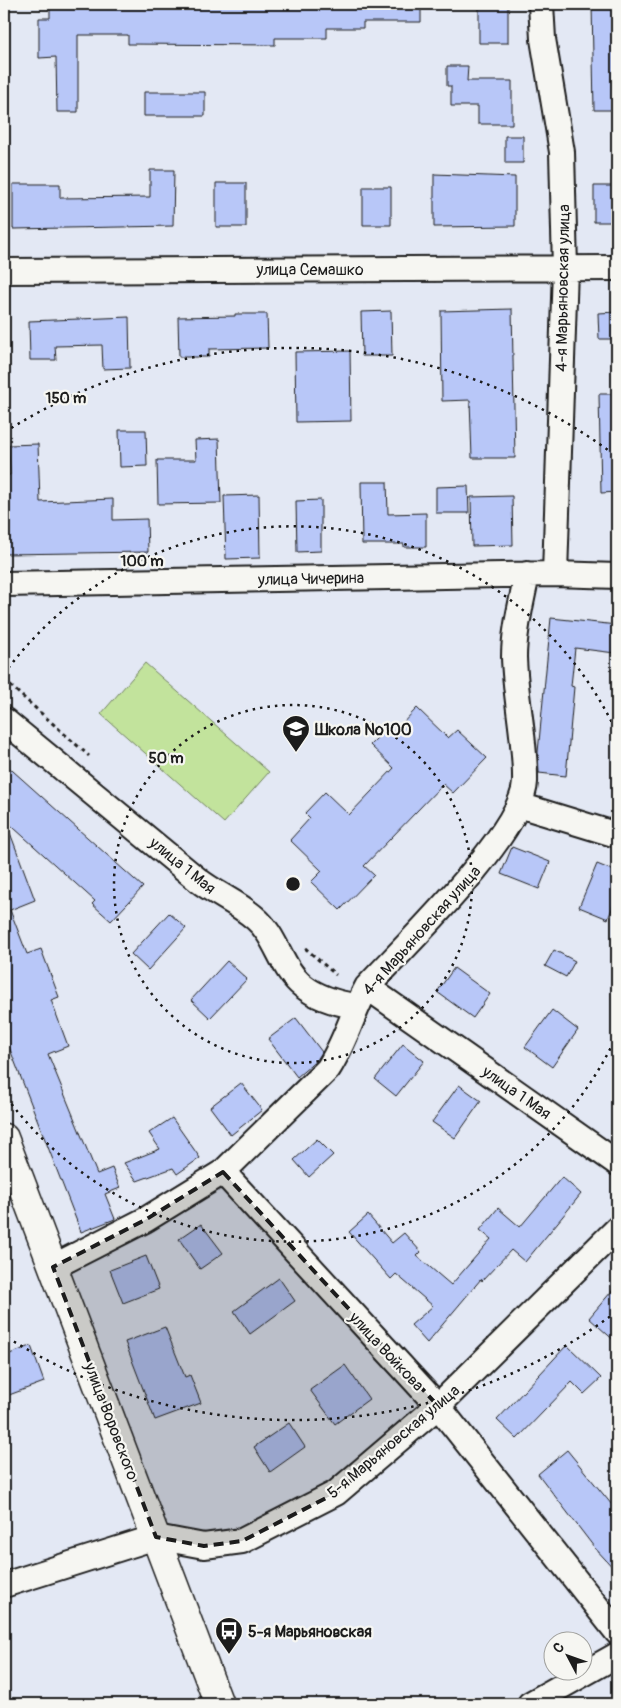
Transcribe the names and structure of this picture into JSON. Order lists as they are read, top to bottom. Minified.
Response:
{"streets":{"main road":["улица Воровского"],"street":["улица Семашко","4-я Марьяновская улица","улица Чичерина","улица 1 Мая","улица Войкова","5-я Марьяновская улица"]},"crossings":[["улица Семашко","4-я Марьяновская улица"],["4-я Марьяновская улица","улица Чичерина"],["4-я Марьяновская улица","улица 1 Мая"],["4-я Марьяновская улица","улица Войкова"],["4-я Марьяновская улица","улица Воровского"],["улица Войкова","5-я Марьяновская улица"],["улица Воровского","5-я Марьяновская улица"]],"places":{"school or university":["Школа №100"],"bus stop":["5-я Марьяновская"]},"north":"top left","rings":["150 m","100 m","50 m"]}
